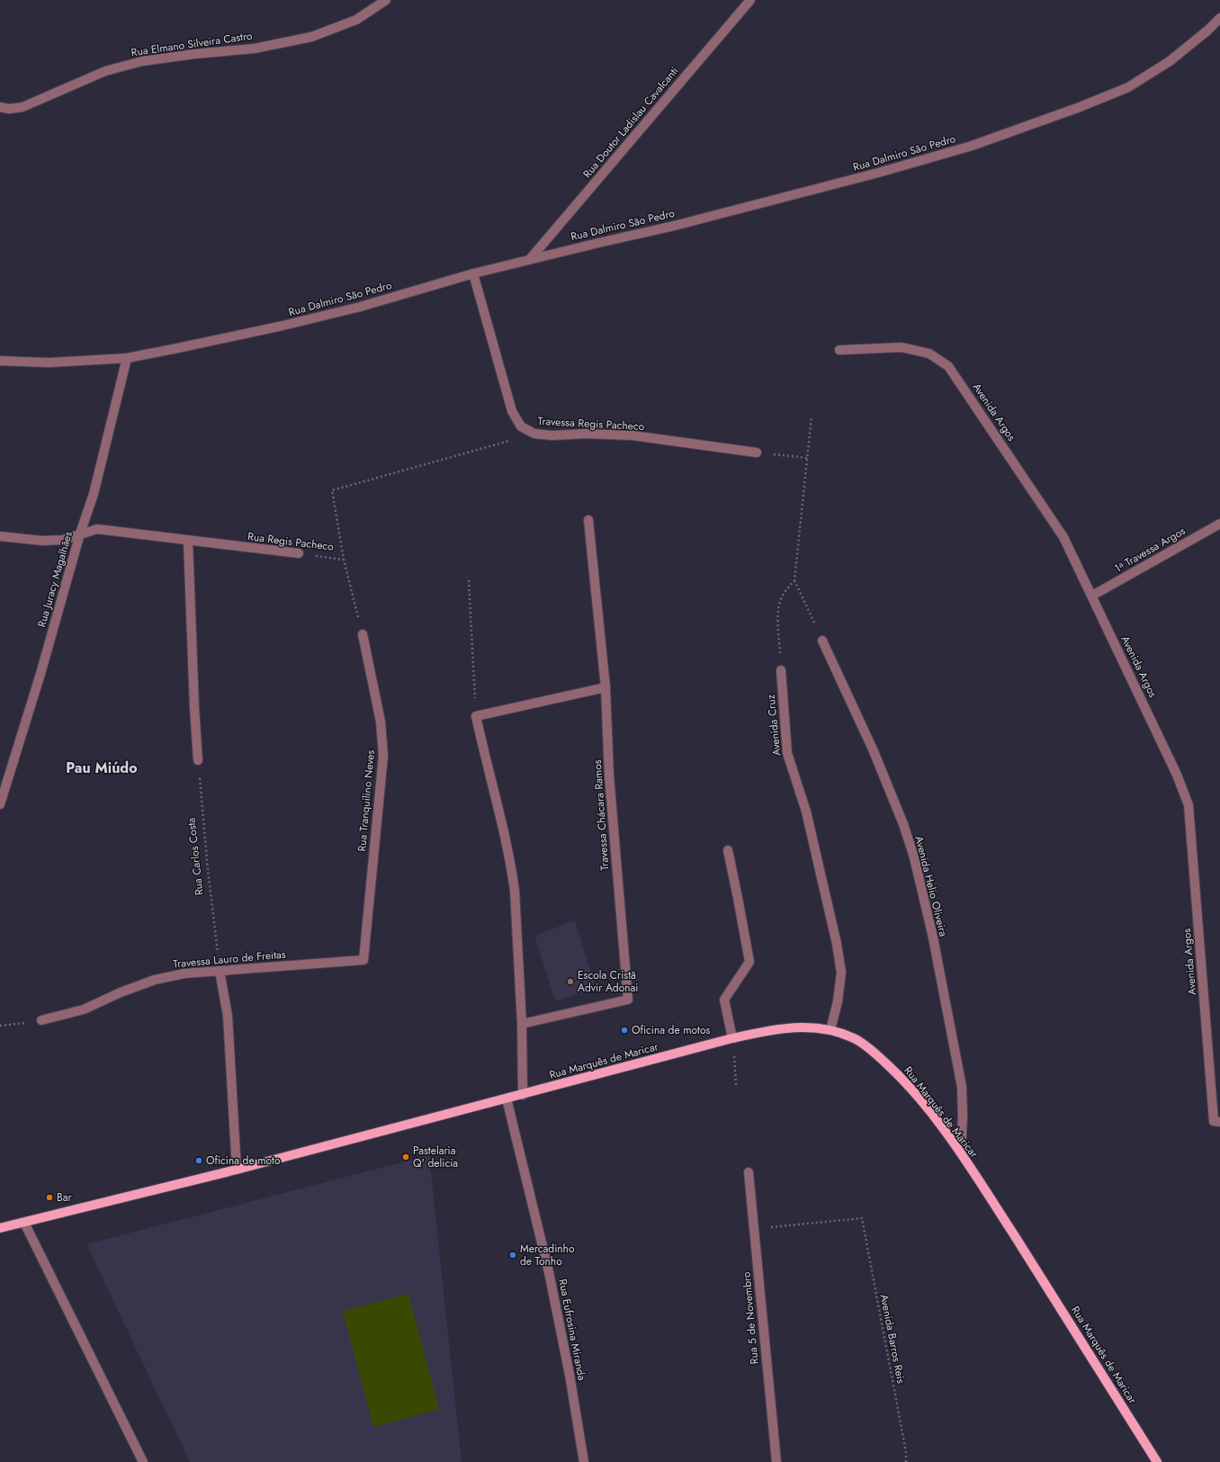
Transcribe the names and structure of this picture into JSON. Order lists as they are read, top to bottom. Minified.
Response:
{"streets":{"main road":["Rua Marquês de Maricar"],"street":["Rua Elmano Silveira Castro","Rua Doutor Ladislau Cavalcanti","Rua Dalmiro São Pedro","Avenida Argos","Travessa Regis Pacheco","Rua Regis Pacheco","1ᵃ Travessa Argos","Rua Juracy Magalhães","Avenida Cruz","Rua Tranquilino Neves","Travessa Chácara Ramos","Avenida Helio Oliveira","Travessa Lauro de Freitas","Rua 5 de Novembro","Rua Eufrosina Miranda"],"path":["Rua Carlos Costa","Avenida Barros Reis"]},"crossings":[["Rua Doutor Ladislau Cavalcanti","Rua Dalmiro São Pedro"],["Rua Dalmiro São Pedro","Travessa Regis Pacheco"],["Rua Dalmiro São Pedro","Rua Juracy Magalhães"],["Avenida Argos","1ᵃ Travessa Argos"],["Travessa Regis Pacheco","Rua Regis Pacheco"],["Rua Regis Pacheco","Rua Juracy Magalhães"],["Avenida Cruz","Rua Marquês de Maricar"],["Rua Tranquilino Neves","Travessa Lauro de Freitas"],["Rua Carlos Costa","Travessa Lauro de Freitas"],["Avenida Helio Oliveira","Rua Marquês de Maricar"],["Rua Marquês de Maricar","Rua Eufrosina Miranda"],["Rua 5 de Novembro","Avenida Barros Reis"]],"districts":["Pau Miúdo"],"places":["Escola Cristã Advir Adonai","Oficina de motos","Pastelaria Q' delicia","Oficina de moto","Bar","Mercadinho de Tonho"]}
